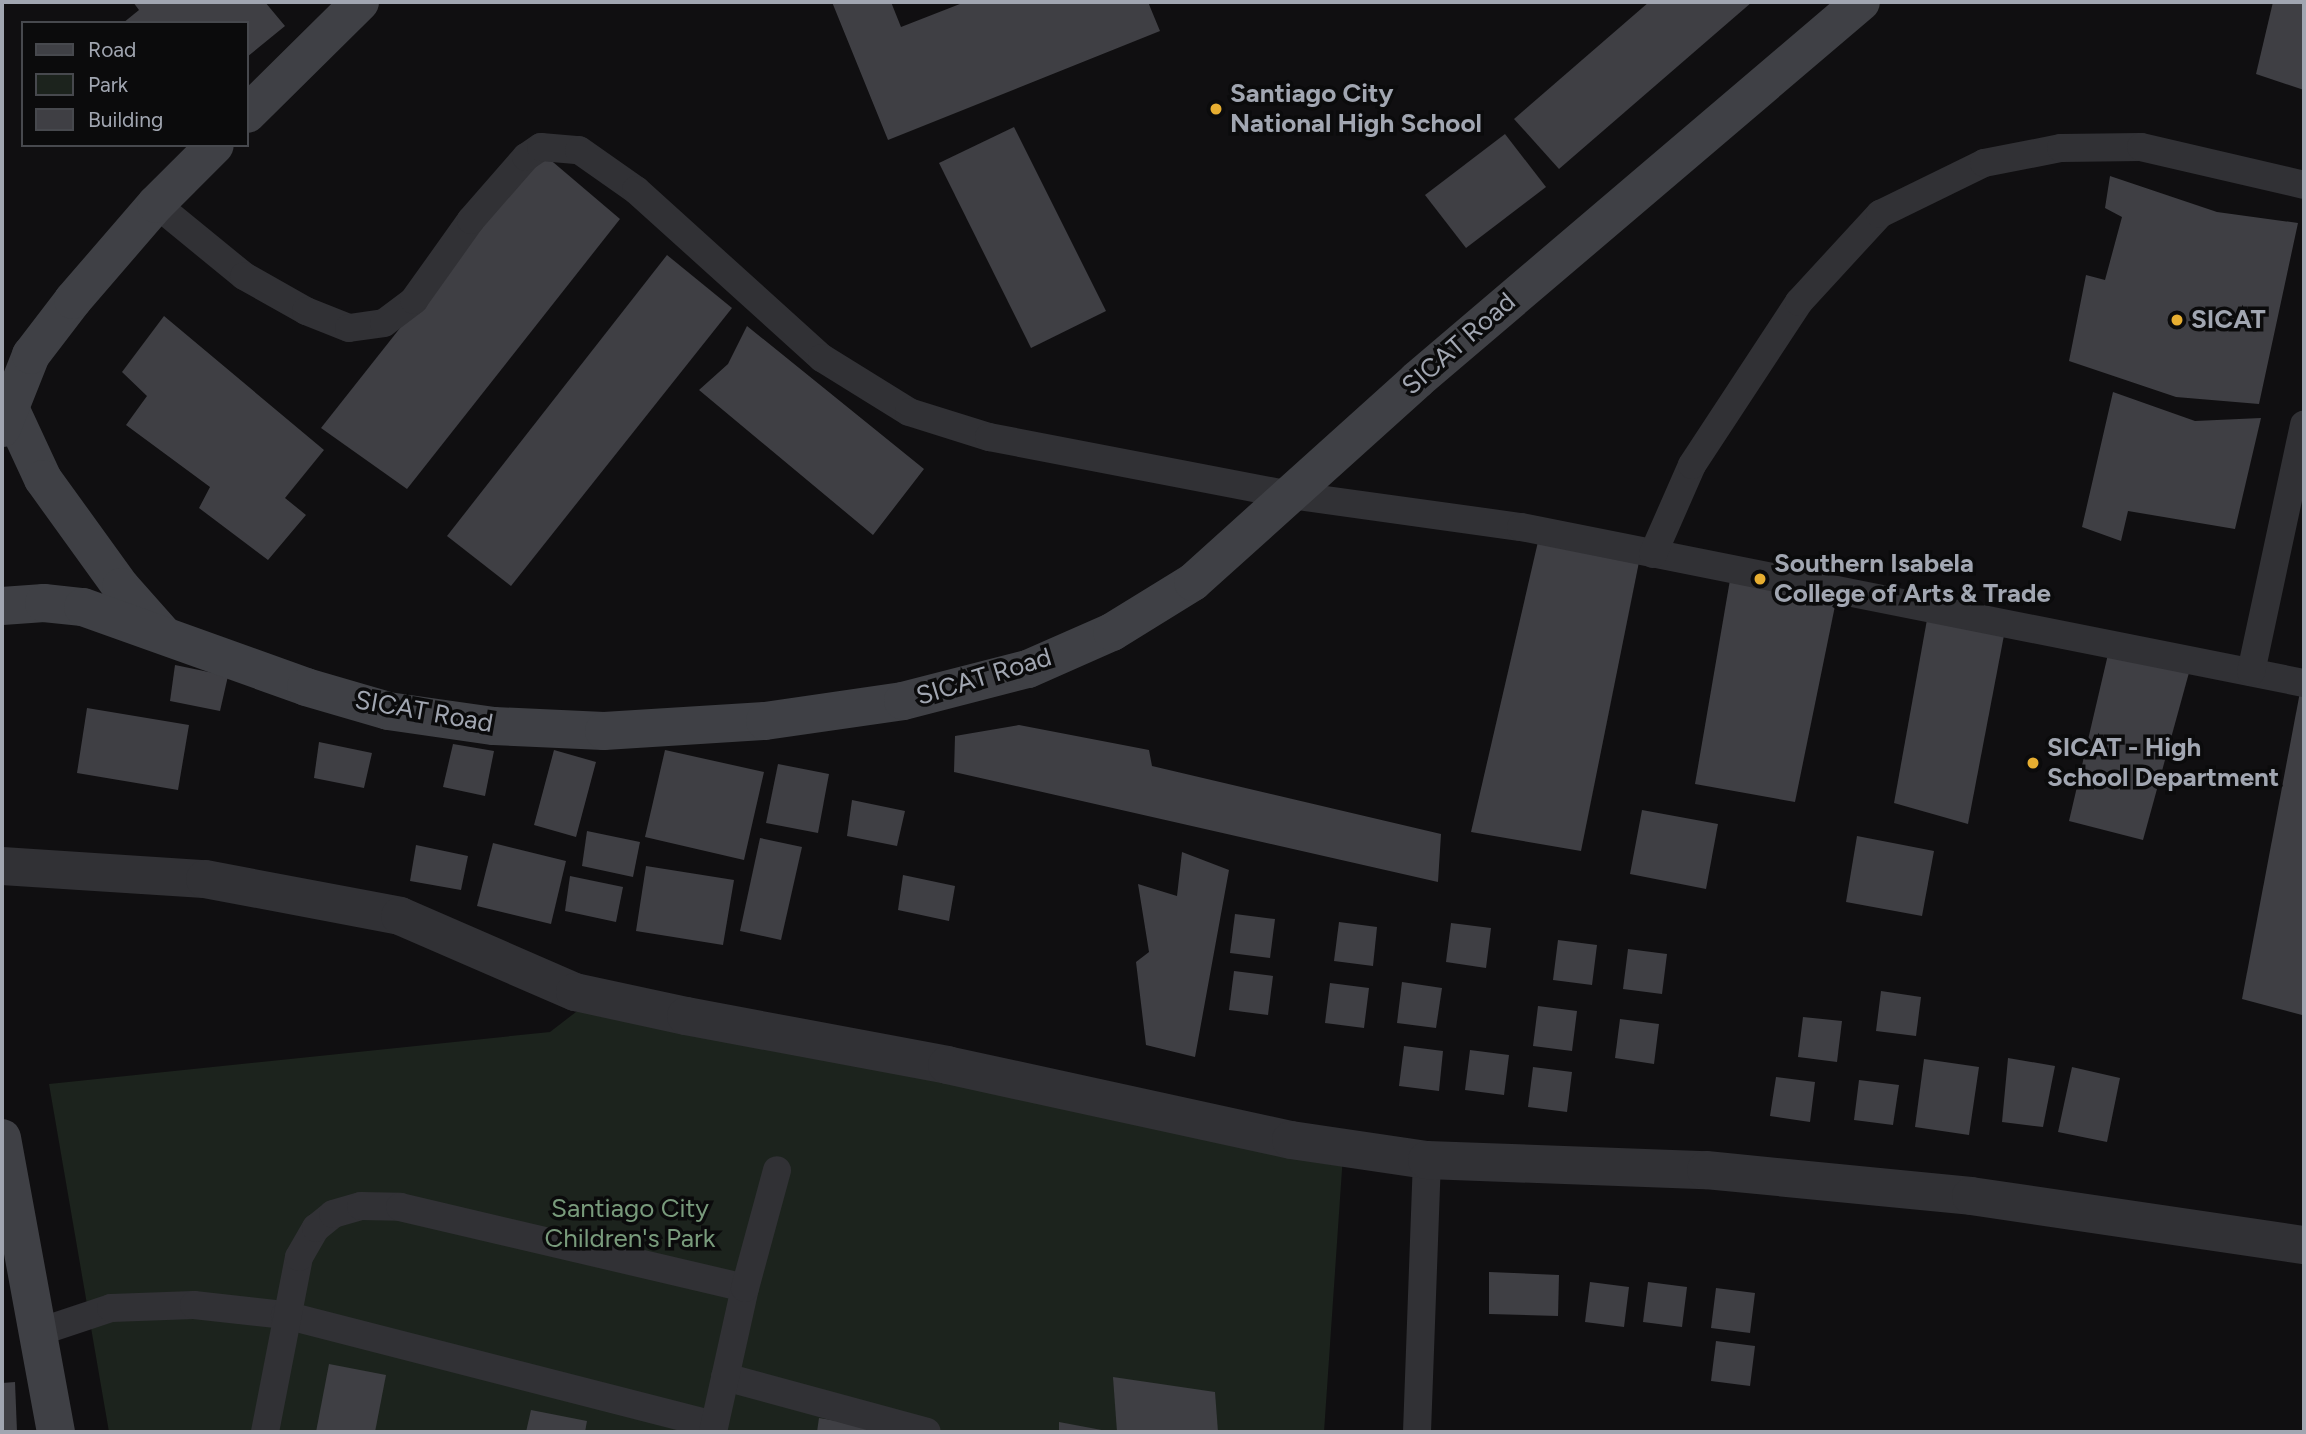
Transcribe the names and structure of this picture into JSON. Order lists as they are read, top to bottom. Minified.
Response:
{"streets":{"street":["SICAT Road"]},"parks":["Santiago City Children's Park"],"places":["Santiago City National High School","SICAT","Southern Isabela College of Arts & Trade","SICAT - High School Department"],"legend":["Road","Park","Building"]}
